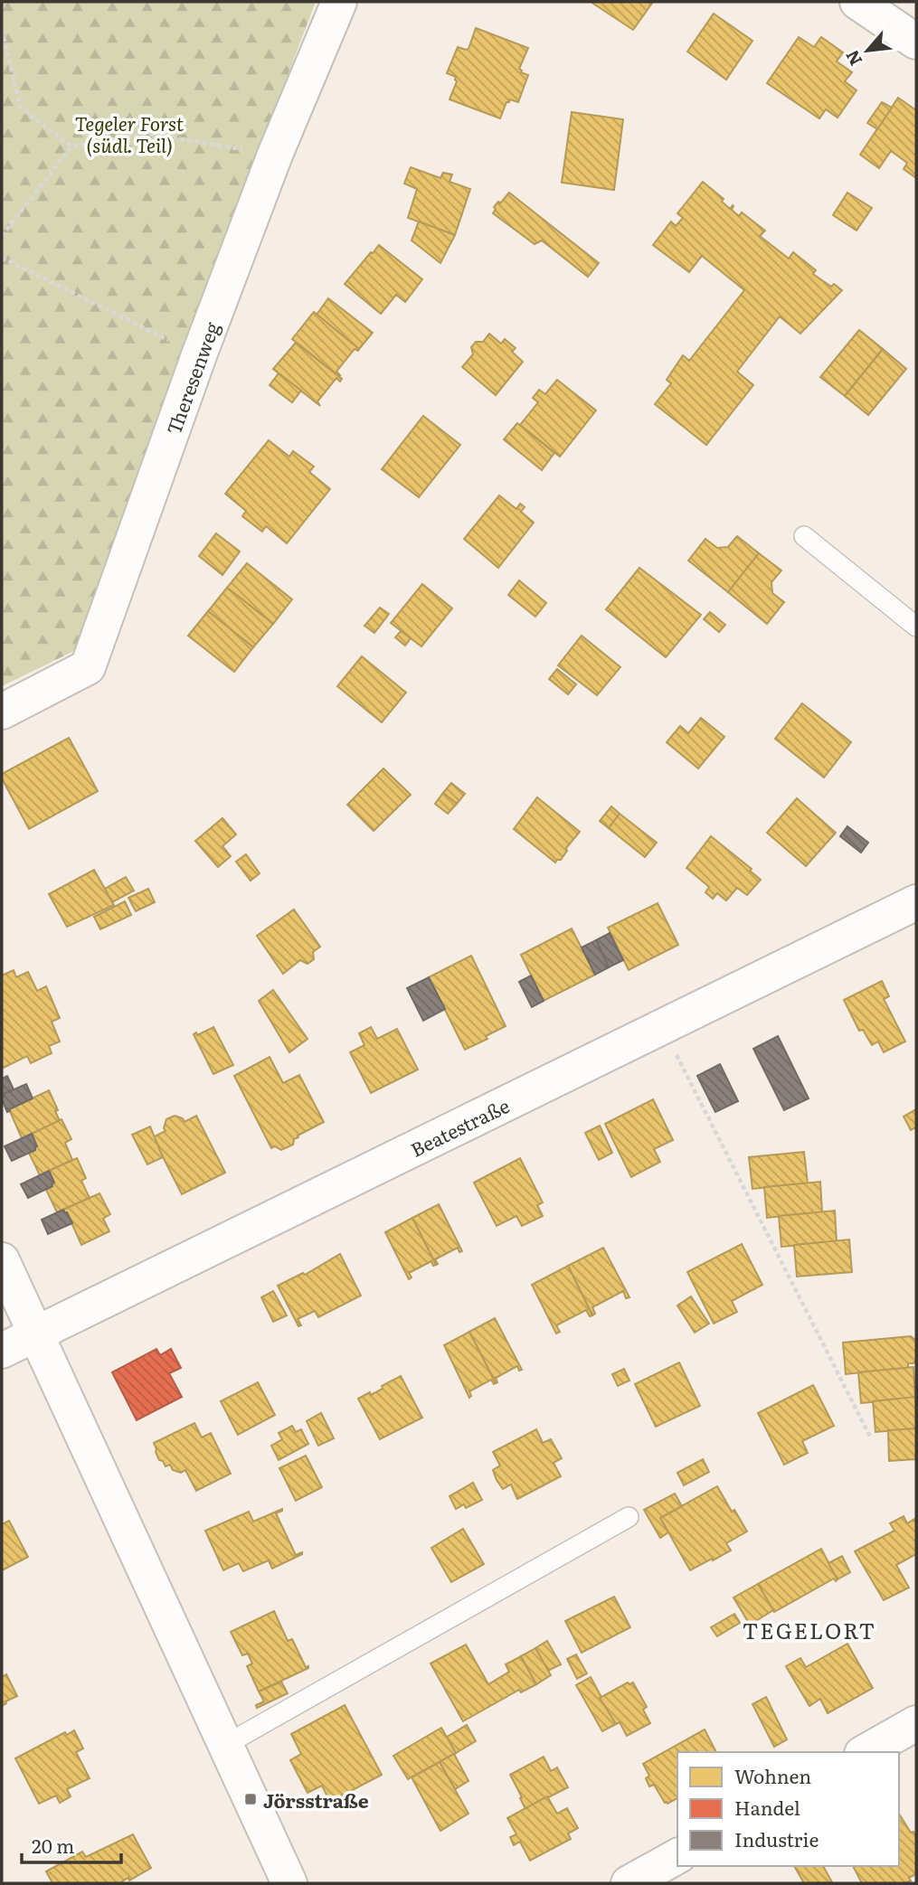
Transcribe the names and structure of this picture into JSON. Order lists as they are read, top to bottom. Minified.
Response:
{"streets":{"street":["Theresenweg","Beatestraße"]},"districts":["TEGELORT"],"parks":["Tegeler Forst (südl. Teil)"],"places":{"transit":["Jörsstraße"]},"legend":["Wohnen","Handel","Industrie"],"scale_bar":"20 m","north":"bottom left"}
